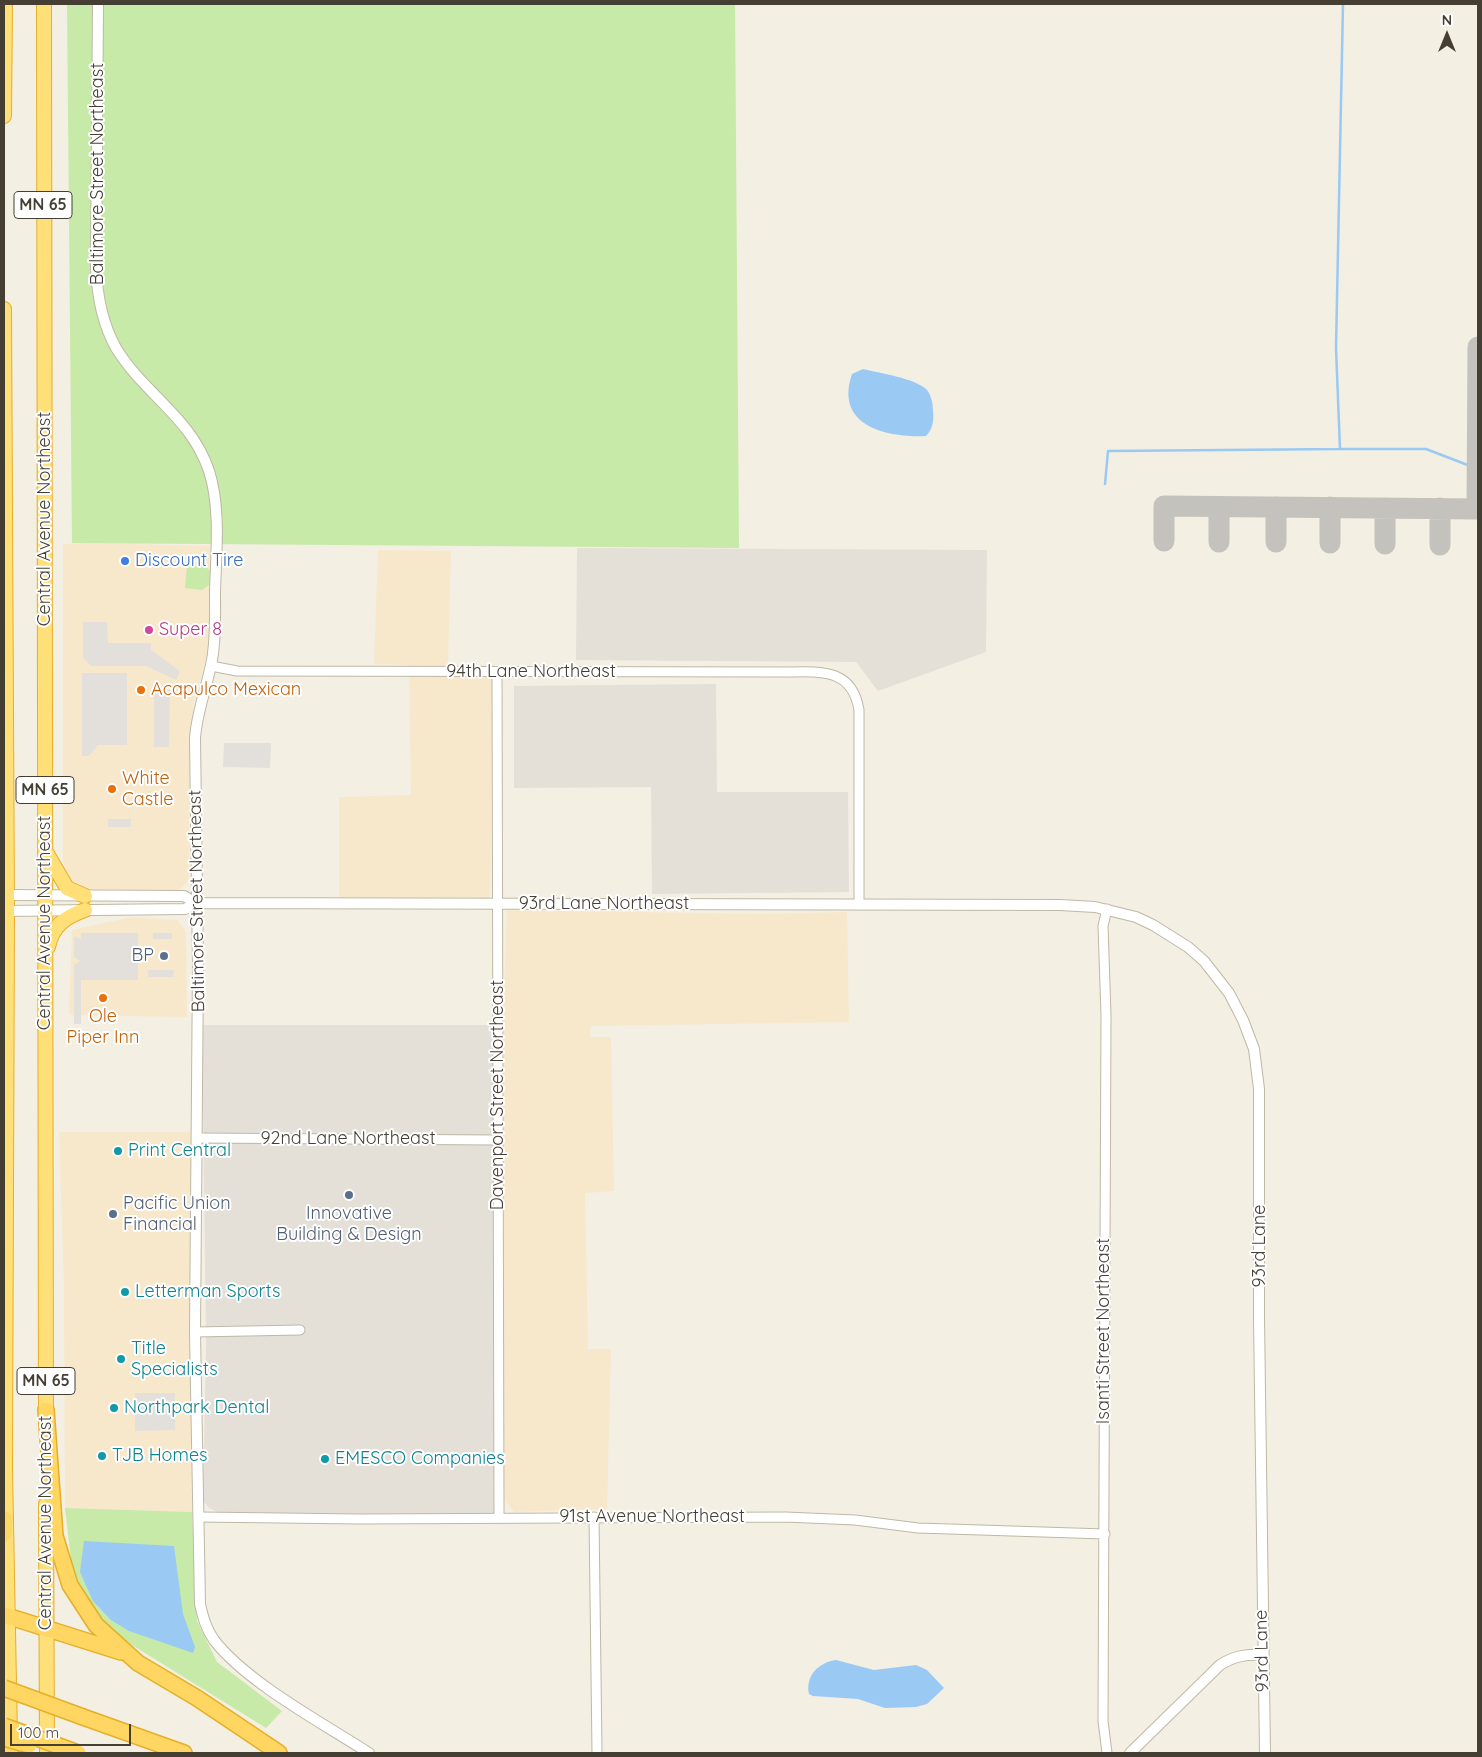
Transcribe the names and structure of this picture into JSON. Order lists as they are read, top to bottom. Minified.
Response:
{"streets":{"highway":["MN 65","Central Avenue Northeast"],"street":["Baltimore Street Northeast","94th Lane Northeast","93rd Lane Northeast","Davenport Street Northeast","92nd Lane Northeast","93rd Lane","Isanti Street Northeast","91st Avenue Northeast"]},"crossings":[["Baltimore Street Northeast","94th Lane Northeast"],["Baltimore Street Northeast","93rd Lane Northeast"],["Baltimore Street Northeast","92nd Lane Northeast"],["Baltimore Street Northeast","91st Avenue Northeast"],["MN 65","93rd Lane Northeast"],["Central Avenue Northeast","93rd Lane Northeast"],["94th Lane Northeast","93rd Lane Northeast"],["94th Lane Northeast","Davenport Street Northeast"],["93rd Lane Northeast","Davenport Street Northeast"],["93rd Lane Northeast","93rd Lane"],["Davenport Street Northeast","92nd Lane Northeast"],["Davenport Street Northeast","91st Avenue Northeast"],["93rd Lane","Isanti Street Northeast"],["Isanti Street Northeast","91st Avenue Northeast"]],"places":["Discount Tire","Super 8","Acapulco Mexican","White Castle","BP","Ole Piper Inn","Print Central","Innovative Building & Design","Pacific Union Financial","Letterman Sports","Title Specialists","Northpark Dental","TJB Homes","EMESCO Companies"],"scale_bar":"100 m","north":"top"}
